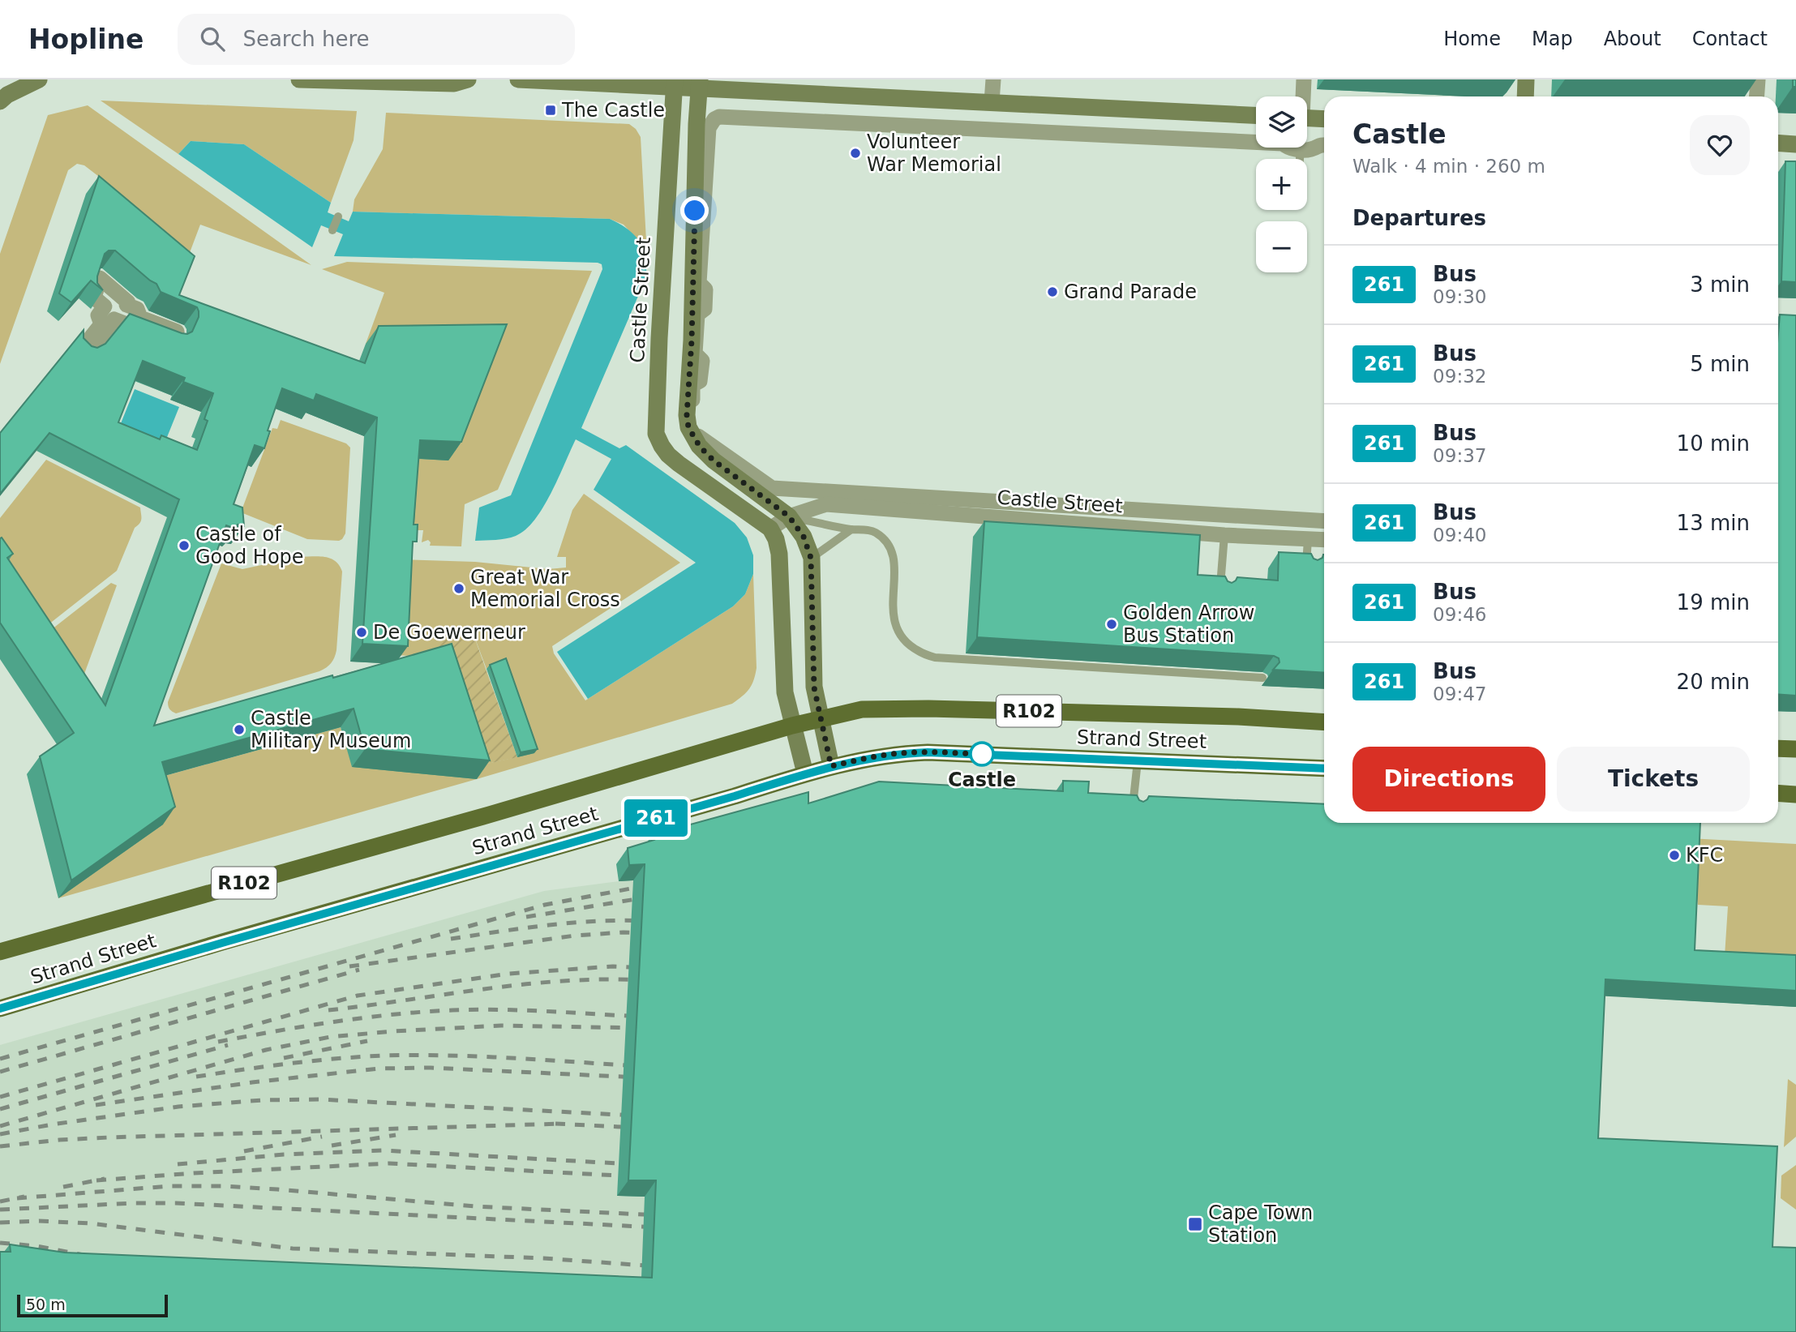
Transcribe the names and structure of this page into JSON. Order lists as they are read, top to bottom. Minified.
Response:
{"streets":{"main road":["Castle Street","R102","Strand Street"]},"places":{"transit":["The Castle","Cape Town Station"],"other":["Volunteer War Memorial","Grand Parade","Castle of Good Hope","Great War Memorial Cross","Golden Arrow Bus Station","De Goewerneur","Castle Military Museum","Castle","KFC"]},"lines":["bus line 261"],"scale_bar":"50 m","page":{"header":"Hopline","search":"Search here","nav":["Home","Map","About","Contact"],"on_map":"261","map_buttons":["+","−"],"heading":[["Castle","Walk · 4 min · 260 m"],"Departures"],"list":[{"mark":"261","name":"Bus","note":"09:30","value":"3 min"},{"mark":"261","name":"Bus","note":"09:32","value":"5 min"},{"mark":"261","name":"Bus","note":"09:37","value":"10 min"},{"mark":"261","name":"Bus","note":"09:40","value":"13 min"},{"mark":"261","name":"Bus","note":"09:46","value":"19 min"},{"mark":"261","name":"Bus","note":"09:47","value":"20 min"}],"buttons":["Directions","Tickets"],"scale":"50 m"}}
